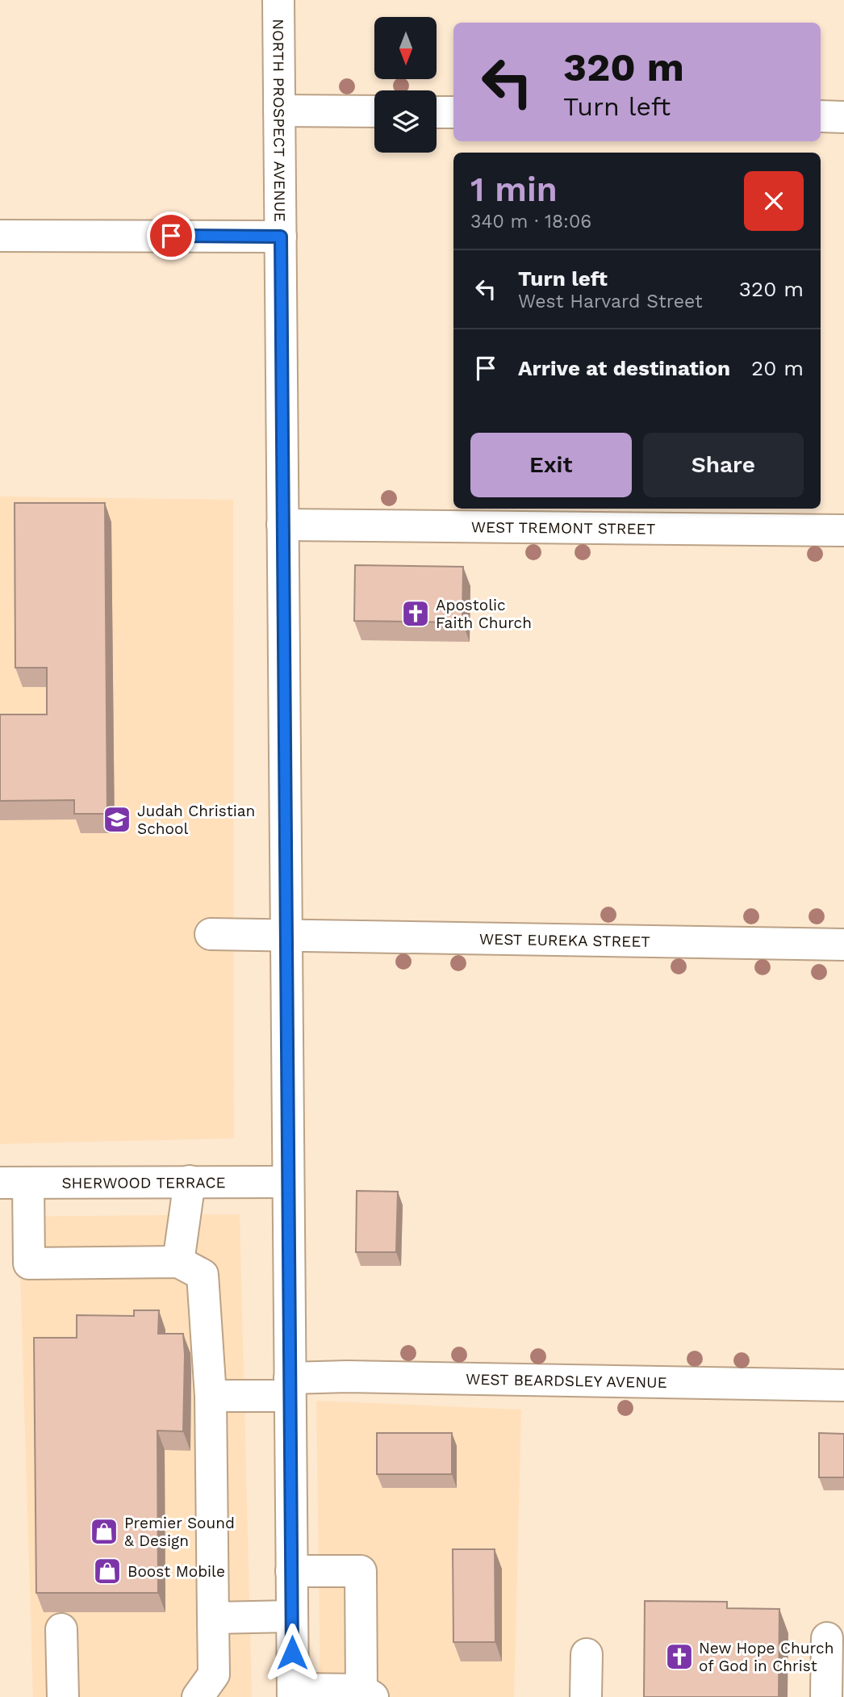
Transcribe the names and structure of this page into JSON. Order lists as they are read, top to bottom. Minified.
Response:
{"streets":{"street":["NORTH PROSPECT AVENUE","WEST TREMONT STREET","WEST EUREKA STREET","SHERWOOD TERRACE","WEST BEARDSLEY AVENUE"]},"crossings":[["NORTH PROSPECT AVENUE","WEST TREMONT STREET"],["NORTH PROSPECT AVENUE","WEST EUREKA STREET"],["NORTH PROSPECT AVENUE","SHERWOOD TERRACE"],["NORTH PROSPECT AVENUE","WEST BEARDSLEY AVENUE"]],"places":{"church":["Apostolic Faith Church","New Hope Church of God in Christ"],"school or university":["Judah Christian School"],"shop":["Premier Sound & Design","Boost Mobile"]},"north":"bottom","page":{"turn":["320 m","Turn left"],"heading":["1 min","340 m · 18:06"],"list":[{"name":"Turn left","note":"West Harvard Street","value":"320 m"},{"name":"Arrive at destination","value":"20 m"}],"buttons":["Exit","Share"]}}
